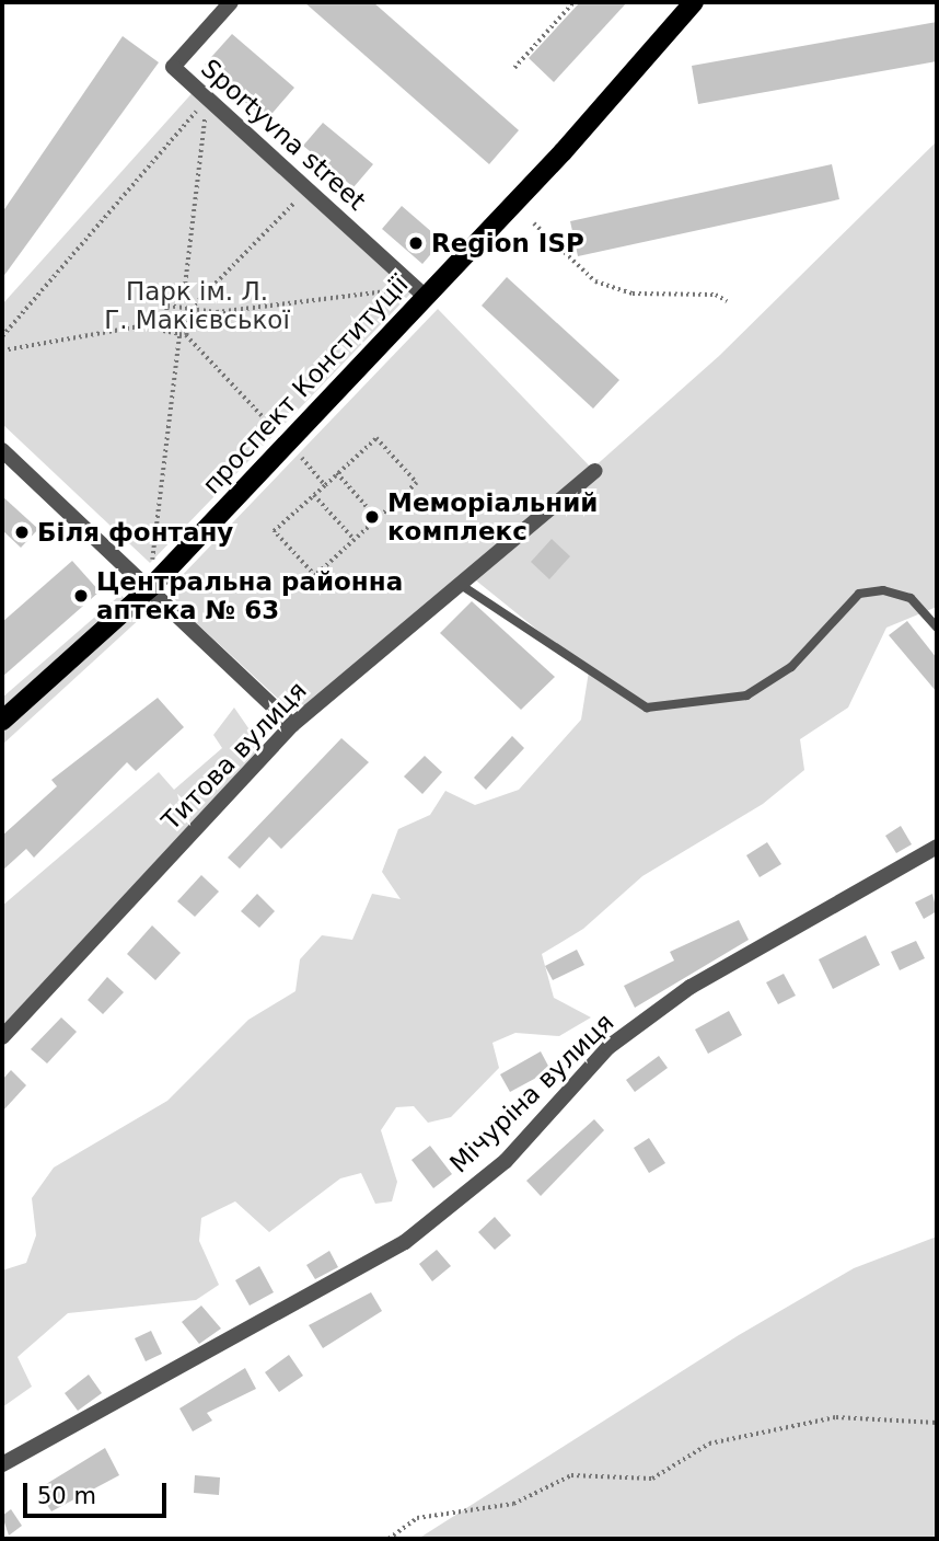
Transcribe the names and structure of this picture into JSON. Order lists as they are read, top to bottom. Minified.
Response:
{"streets":{"main road":["проспект Конституції"],"street":["Sportyvna street","Титова вулиця","Мічуріна вулиця"]},"crossings":[["Sportyvna street","проспект Конституції"]],"parks":["Парк ім. Л. Г. Макієвської"],"places":["Region ISP","Меморіальний комплекс","Біля фонтану","Центральна районна аптека № 63"],"scale_bar":"50 m"}
